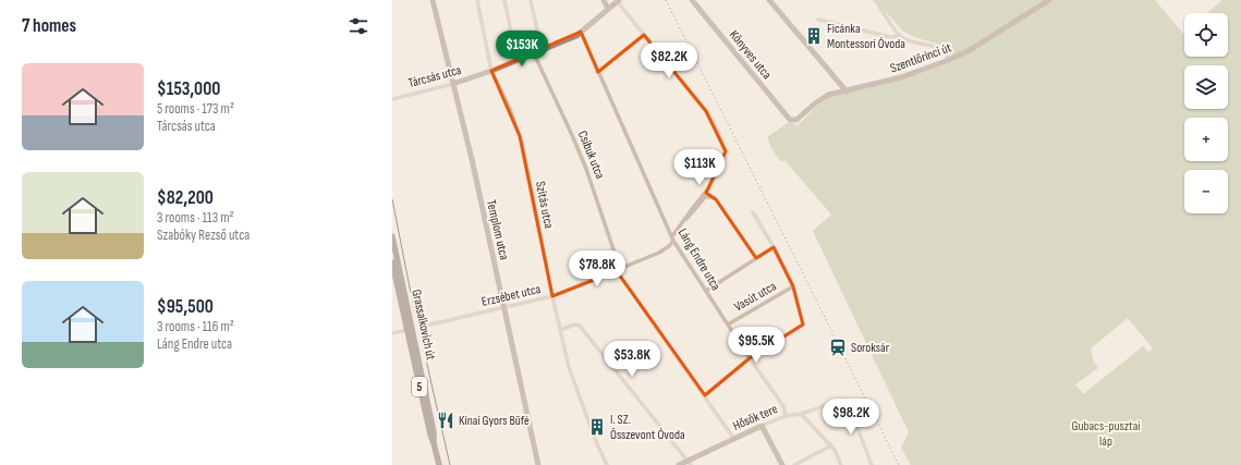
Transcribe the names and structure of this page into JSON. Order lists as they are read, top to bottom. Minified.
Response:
{"streets":{"main road":["Könyves utca","Szentlőrinci út","Tárcsás utca","Templom utca","Grassalkovich út","5","Hősök tere"],"street":["Csibuk utca","Szitás utca","Láng Endre utca","Erzsébet utca","Vasút utca"]},"crossings":[["Könyves utca","Szentlőrinci út"],["Tárcsás utca","Csibuk utca"],["Tárcsás utca","Szitás utca"],["Tárcsás utca","Templom utca"],["Tárcsás utca","Láng Endre utca"],["Csibuk utca","Erzsébet utca"],["Csibuk utca","Hősök tere"],["Szitás utca","Erzsébet utca"],["Templom utca","Erzsébet utca"],["Láng Endre utca","Erzsébet utca"],["Láng Endre utca","Vasút utca"],["Láng Endre utca","Hősök tere"]],"parks":["Gubacs-pusztai láp"],"places":{"building":["Ficánka Montessori Óvoda","I. SZ. Összevont Óvoda"],"station":["Soroksár"],"restaurant":["Kínai Gyors Büfé"]},"page":{"heading":"7 homes","map_buttons":["+","−"],"price":["$153K","$82.2K","$113K","$78.8K","$95.5K","$53.8K","$98.2K"],"list":[{"name":"$153,000","note":"5 rooms · 173 m² · Tárcsás utca"},{"name":"$82,200","note":"3 rooms · 113 m² · Szabóky Rezső utca"},{"name":"$95,500","note":"3 rooms · 116 m² · Láng Endre utca"}]}}
